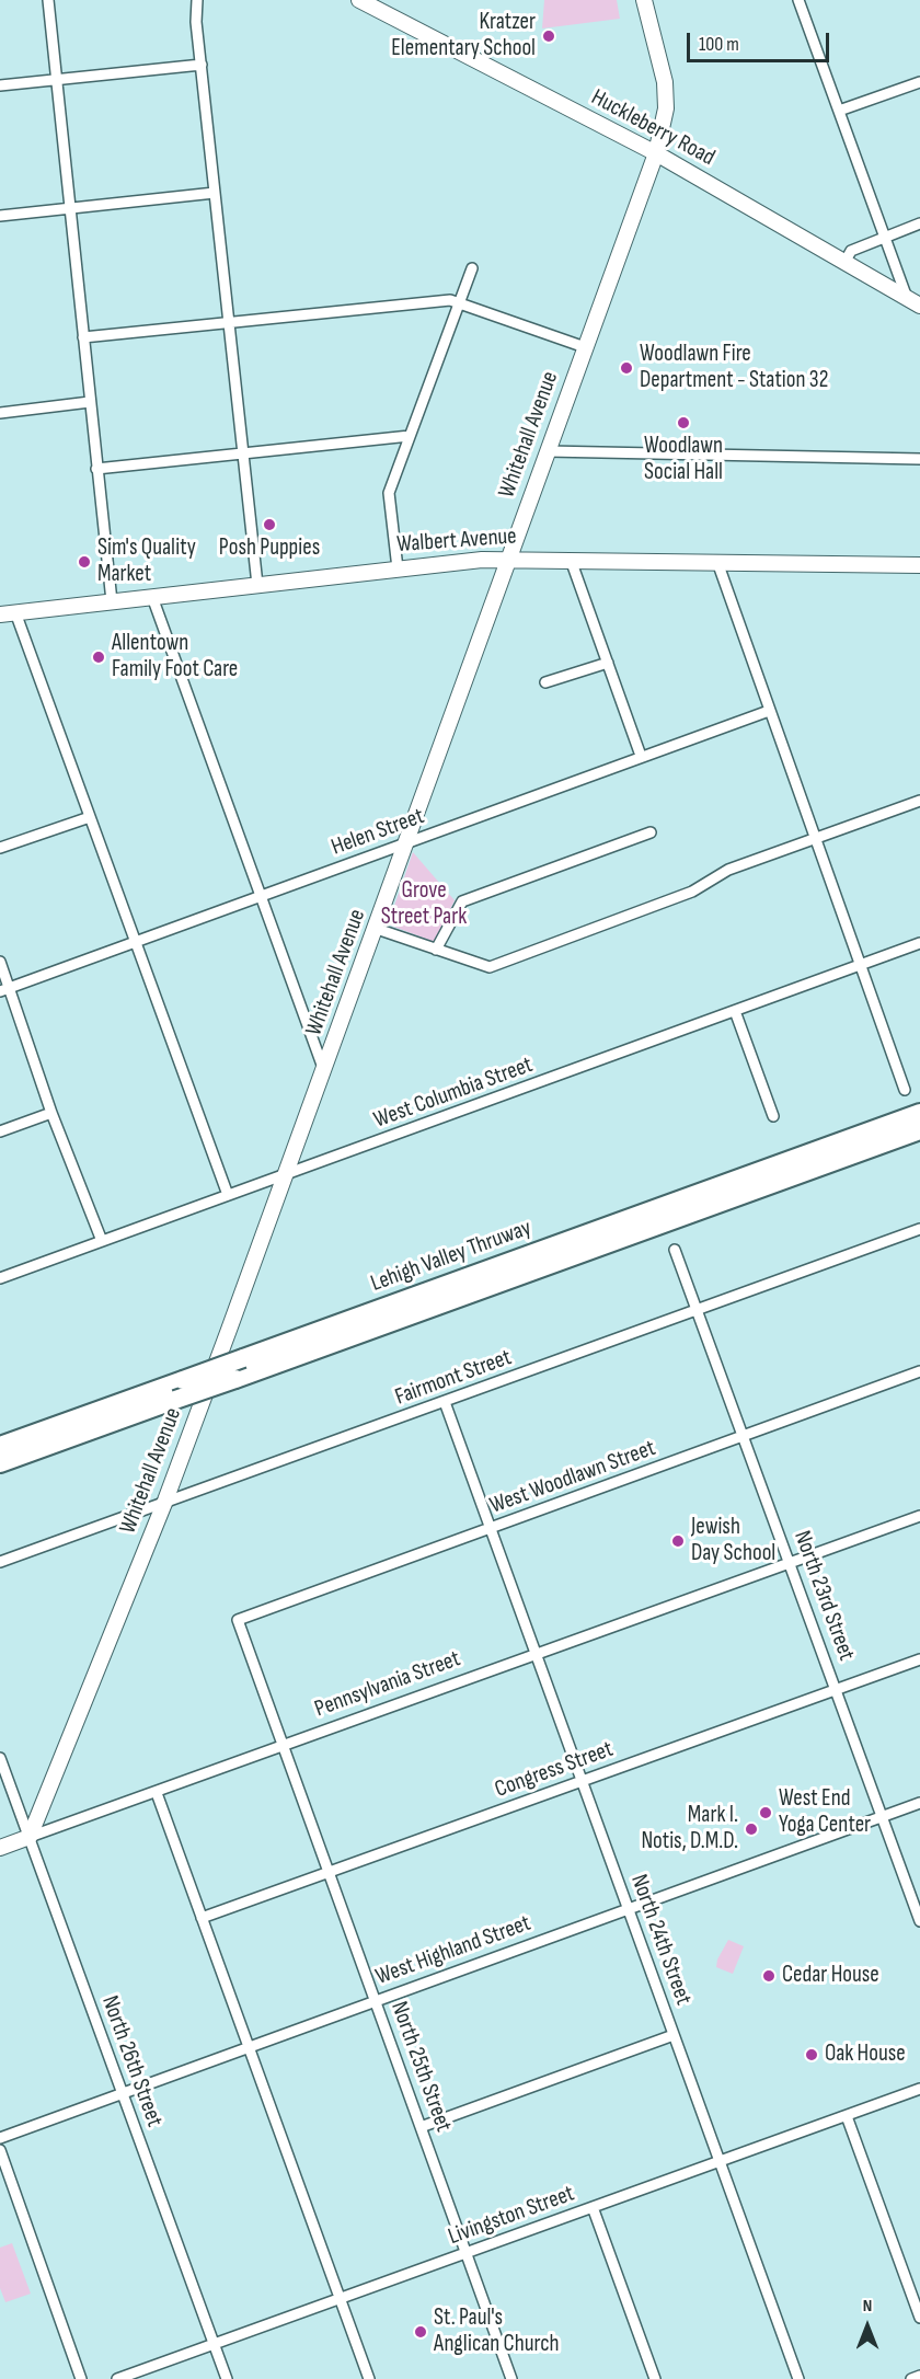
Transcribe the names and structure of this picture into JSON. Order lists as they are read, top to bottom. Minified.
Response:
{"streets":{"highway":["Lehigh Valley Thruway"],"street":["Huckleberry Road","Whitehall Avenue","Walbert Avenue","Helen Street","West Columbia Street","Fairmont Street","West Woodlawn Street","North 23rd Street","Pennsylvania Street","Congress Street","North 24th Street","West Highland Street","North 26th Street","North 25th Street","Livingston Street"]},"crossings":[["Huckleberry Road","Whitehall Avenue"],["Whitehall Avenue","Walbert Avenue"],["Whitehall Avenue","Helen Street"],["Whitehall Avenue","West Columbia Street"],["Whitehall Avenue","Fairmont Street"],["Whitehall Avenue","Pennsylvania Street"],["Whitehall Avenue","North 26th Street"],["Fairmont Street","North 23rd Street"],["Fairmont Street","North 24th Street"],["West Woodlawn Street","North 23rd Street"],["West Woodlawn Street","North 24th Street"],["West Woodlawn Street","North 25th Street"],["North 23rd Street","Pennsylvania Street"],["North 23rd Street","Congress Street"],["North 23rd Street","West Highland Street"],["Pennsylvania Street","North 24th Street"],["Pennsylvania Street","North 26th Street"],["Pennsylvania Street","North 25th Street"],["Congress Street","North 24th Street"],["Congress Street","North 25th Street"],["North 24th Street","West Highland Street"],["North 24th Street","Livingston Street"],["West Highland Street","North 26th Street"],["West Highland Street","North 25th Street"],["North 26th Street","Livingston Street"],["North 25th Street","Livingston Street"]],"parks":["Grove Street Park"],"places":["Kratzer Elementary School","Woodlawn Fire Department - Station 32","Woodlawn Social Hall","Posh Puppies","Sim's Quality Market","Allentown Family Foot Care","Jewish Day School","West End Yoga Center","Mark I. Notis, D.M.D.","Cedar House","Oak House","St. Paul's Anglican Church"],"scale_bar":"100 m","north":"top"}
